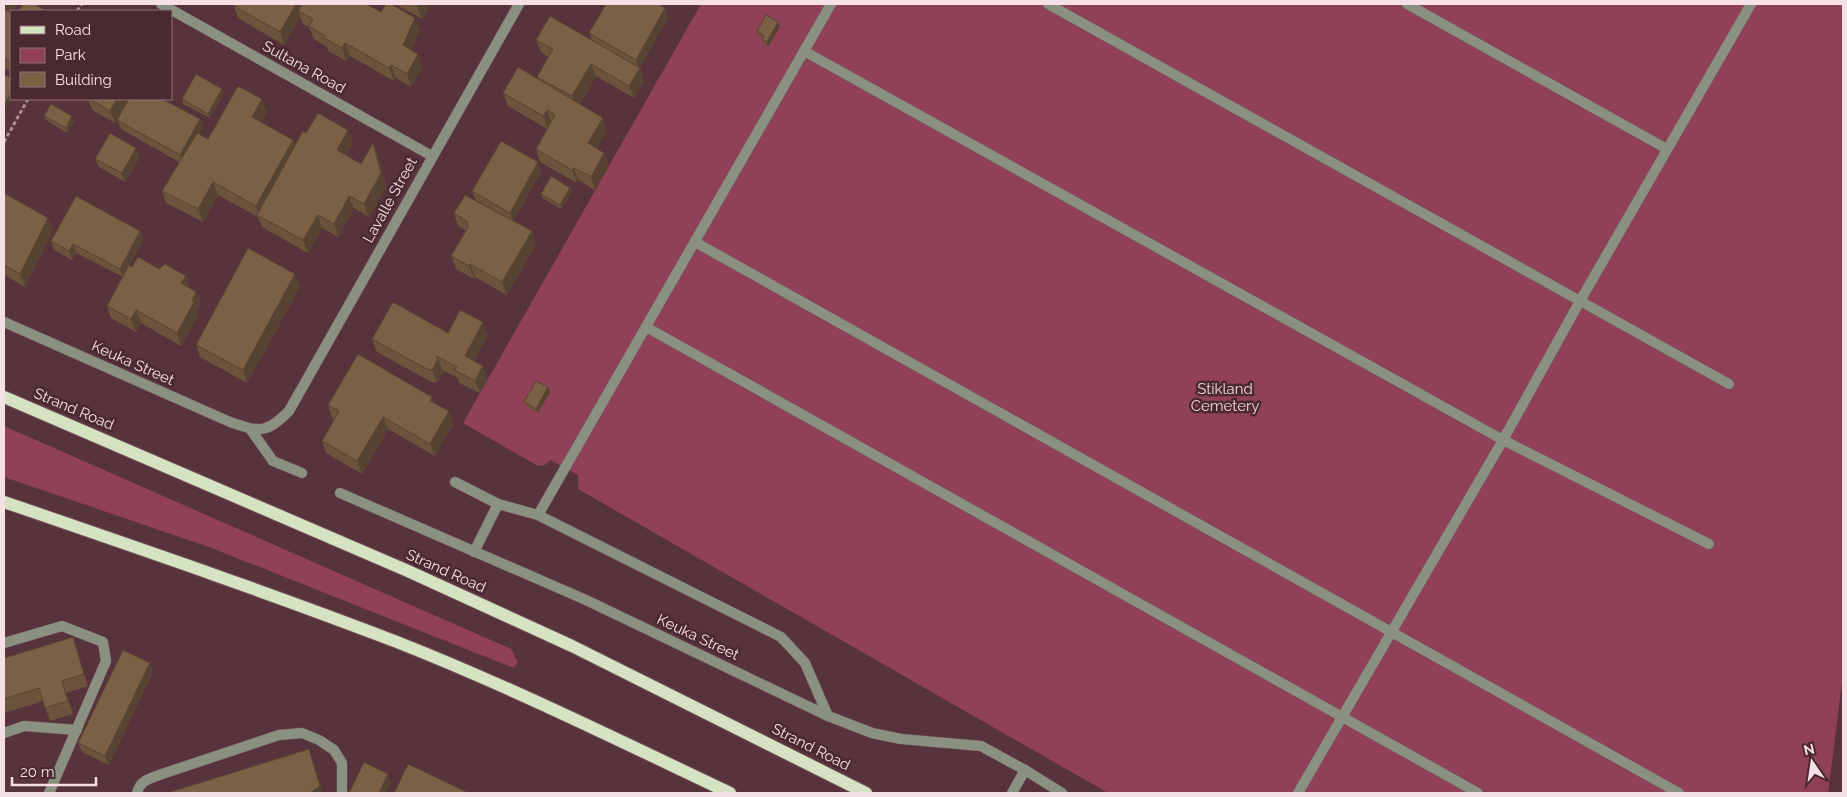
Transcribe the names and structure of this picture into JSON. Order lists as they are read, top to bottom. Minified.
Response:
{"streets":{"main road":["Strand Road"],"street":["Sultana Road","Lavalle Street","Keuka Street"]},"crossings":[["Sultana Road","Lavalle Street"],["Lavalle Street","Keuka Street"]],"parks":["Stikland Cemetery"],"legend":["Road","Park","Building"],"scale_bar":"20 m","north":"top"}
